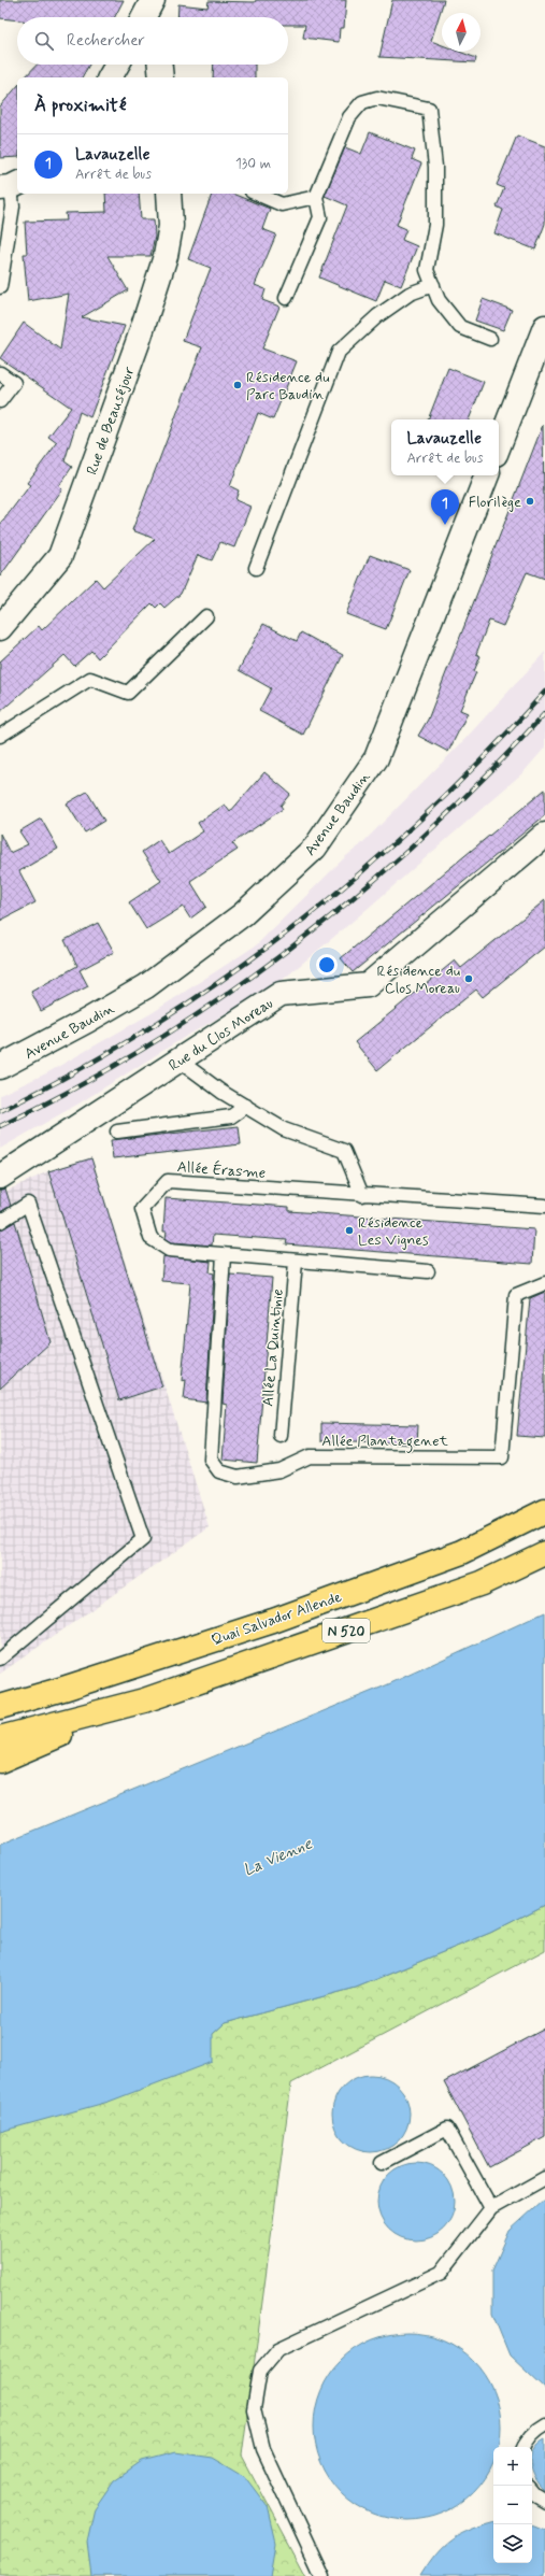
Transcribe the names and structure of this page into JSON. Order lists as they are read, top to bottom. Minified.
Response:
{"streets":{"main road":["Quai Salvador Allende","N 520"],"street":["Rue de Beauséjour","Avenue Baudin","Rue du Clos Moreau"],"lane":["Allée Érasme","Allée La Quintinie","Allée Plantagenet"]},"crossings":[["Allée Érasme","Allée La Quintinie"],["Allée Érasme","Allée Plantagenet"]],"water":["La Vienne"],"places":["Résidence du Parc Baudin","Florilège","Résidence du Clos Moreau","Résidence Les Vignes"],"north":"top","page":{"search":"Rechercher","heading":"À proximité","list":[{"mark":"1","name":"Lavauzelle","note":"Arrêt de bus","value":"130 m"}],"popup":["Lavauzelle","Arrêt de bus"],"pins":"1","map_buttons":["+","−"]}}
